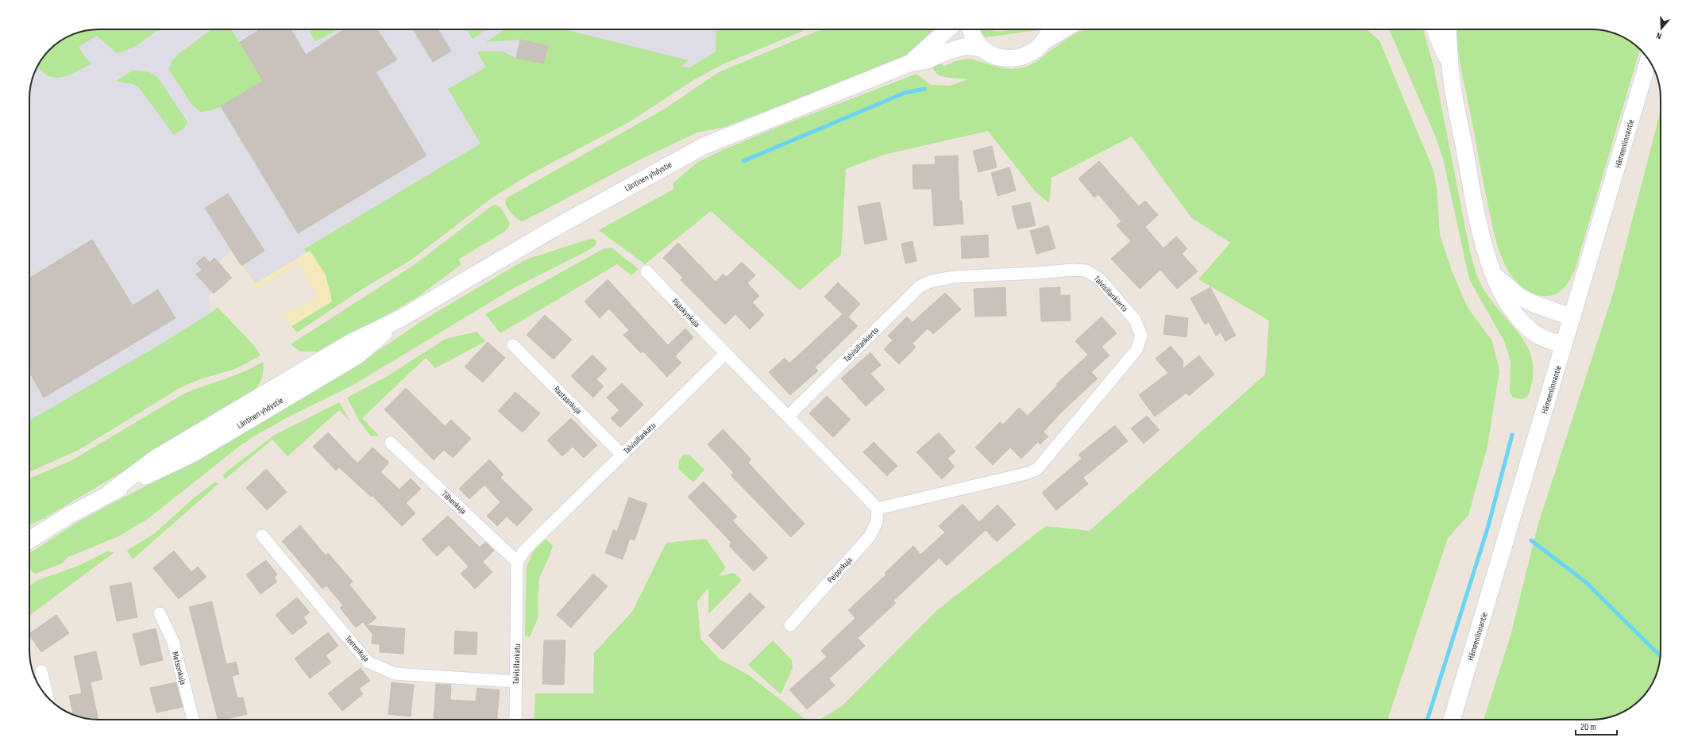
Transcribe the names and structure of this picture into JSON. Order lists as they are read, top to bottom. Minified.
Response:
{"streets":{"main road":["Hämeenlinnantie","Läntinen yhdystie"],"street":["Talvisillankierto","Pääskynkuja","Rastaankuja","Talvisillankatu","Tilhenkuja","Peiponkuja","Teerenkuja","Metsonkuja"]},"crossings":[["Talvisillankierto","Peiponkuja"],["Pääskynkuja","Talvisillankatu"],["Rastaankuja","Talvisillankatu"],["Talvisillankatu","Tilhenkuja"],["Talvisillankatu","Teerenkuja"]],"scale_bar":"20 m","north":"bottom"}
